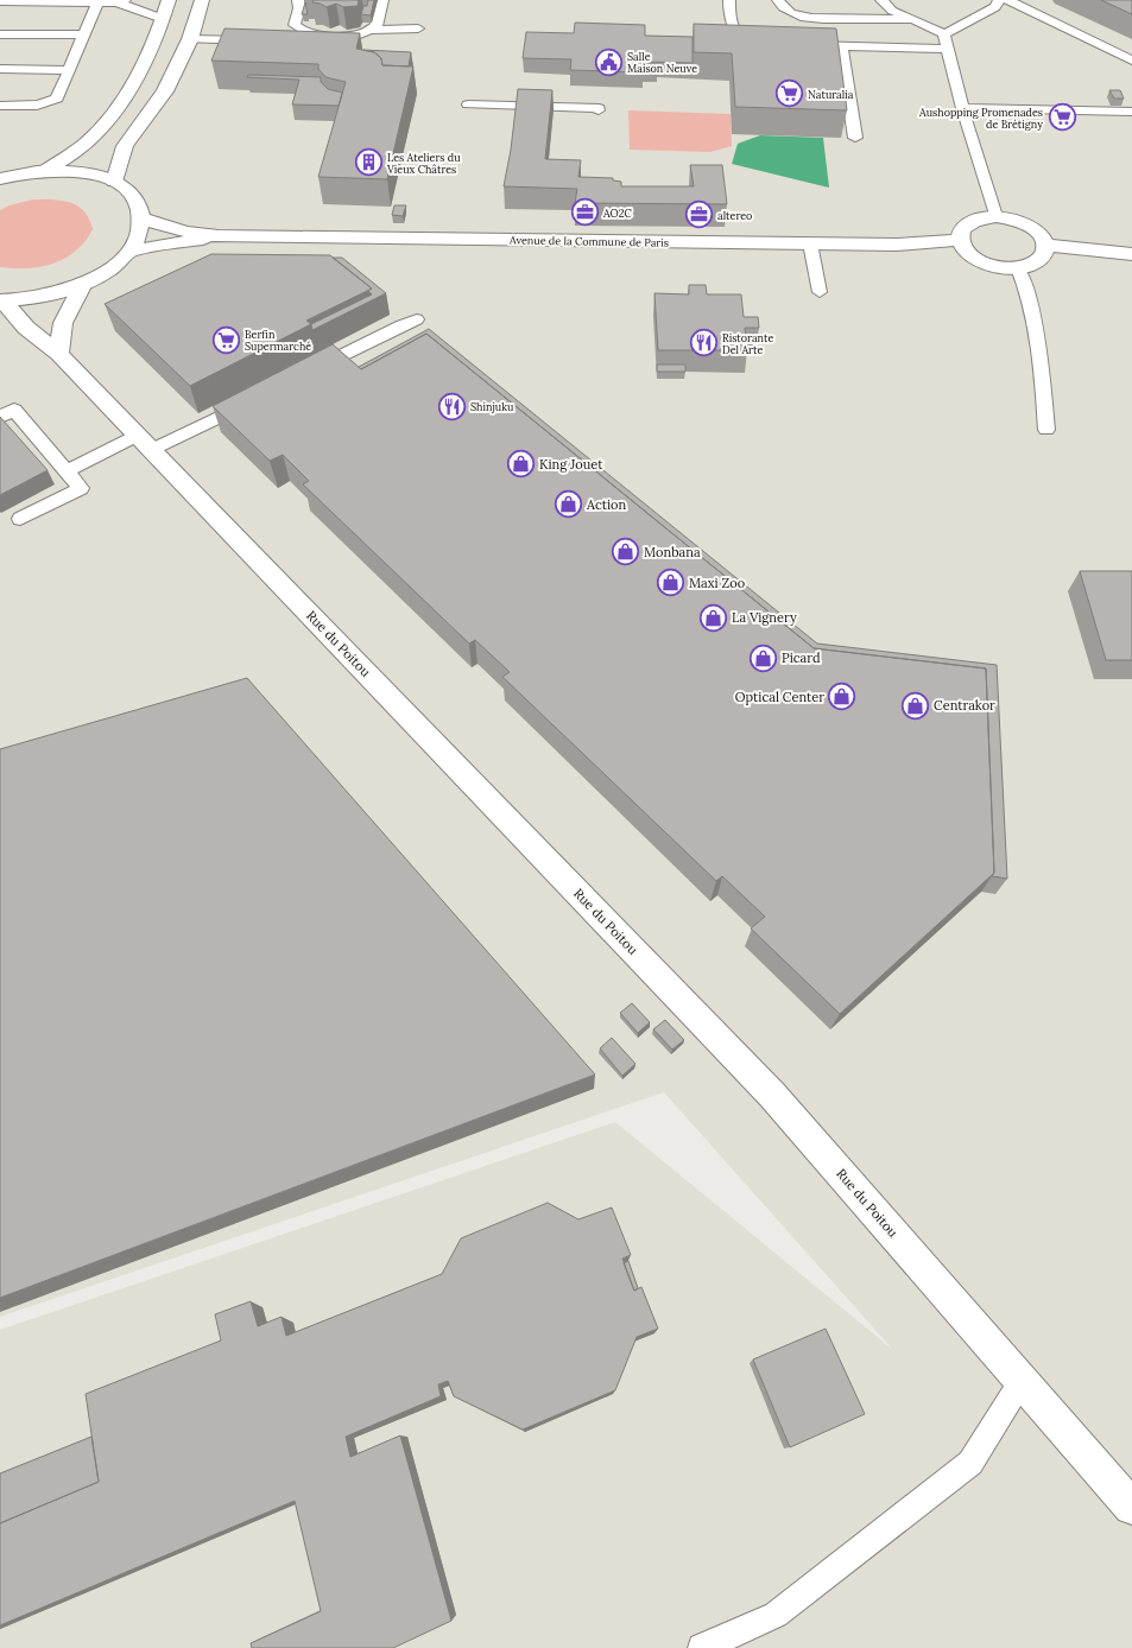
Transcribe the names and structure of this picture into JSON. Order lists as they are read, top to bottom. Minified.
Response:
{"streets":{"street":["Avenue de la Commune de Paris","Rue du Poitou"]},"places":{"public building":["Salle Maison Neuve"],"supermarket":["Naturalia","Aushopping Promenades de Brétigny","Berfin Supermarché"],"building":["Les Ateliers du Vieux Châtres"],"office":["AO2C","altereo"],"restaurant":["Ristorante Del Arte","Shinjuku"],"shop":["King Jouet","Action","Monbana","Maxi Zoo","La Vignery","Picard","Optical Center","Centrakor"]}}
